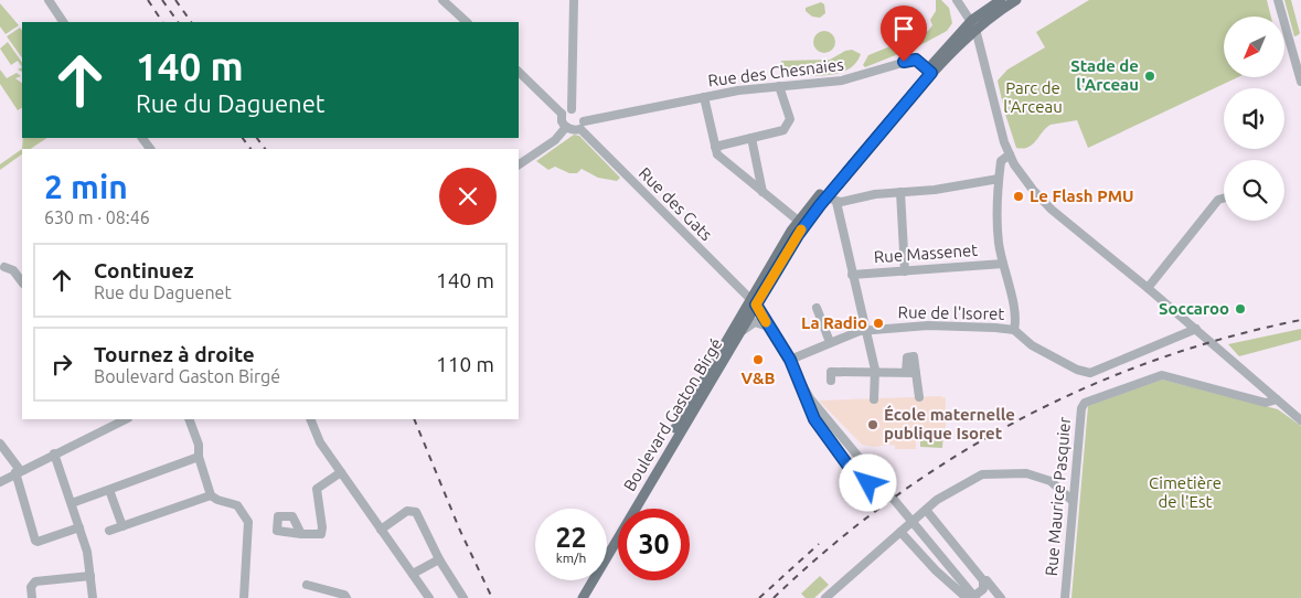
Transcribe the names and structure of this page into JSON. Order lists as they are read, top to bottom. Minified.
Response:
{"streets":{"main road":["Boulevard Gaston Birgé"],"street":["Rue des Chesnaies","Rue des Gats","Rue Massenet","Rue de l'Isoret","Rue Maurice Pasquier"]},"crossings":[["Rue des Chesnaies","Rue des Gats"],["Rue des Chesnaies","Boulevard Gaston Birgé"],["Rue des Gats","Rue de l'Isoret"],["Rue des Gats","Boulevard Gaston Birgé"]],"parks":["Parc de l'Arceau","Cimetière de l'Est"],"places":["Stade de l'Arceau","Le Flash PMU","Soccaroo","La Radio","V&B","École maternelle publique Isoret"],"north":"bottom left","page":{"turn":["140 m","Rue du Daguenet"],"heading":["2 min","630 m · 08:46"],"list":[{"name":"Continuez","note":"Rue du Daguenet","value":"140 m"},{"name":"Tournez à droite","note":"Boulevard Gaston Birgé","value":"110 m"}],"speed":"22 km/h","limit":"30"}}
